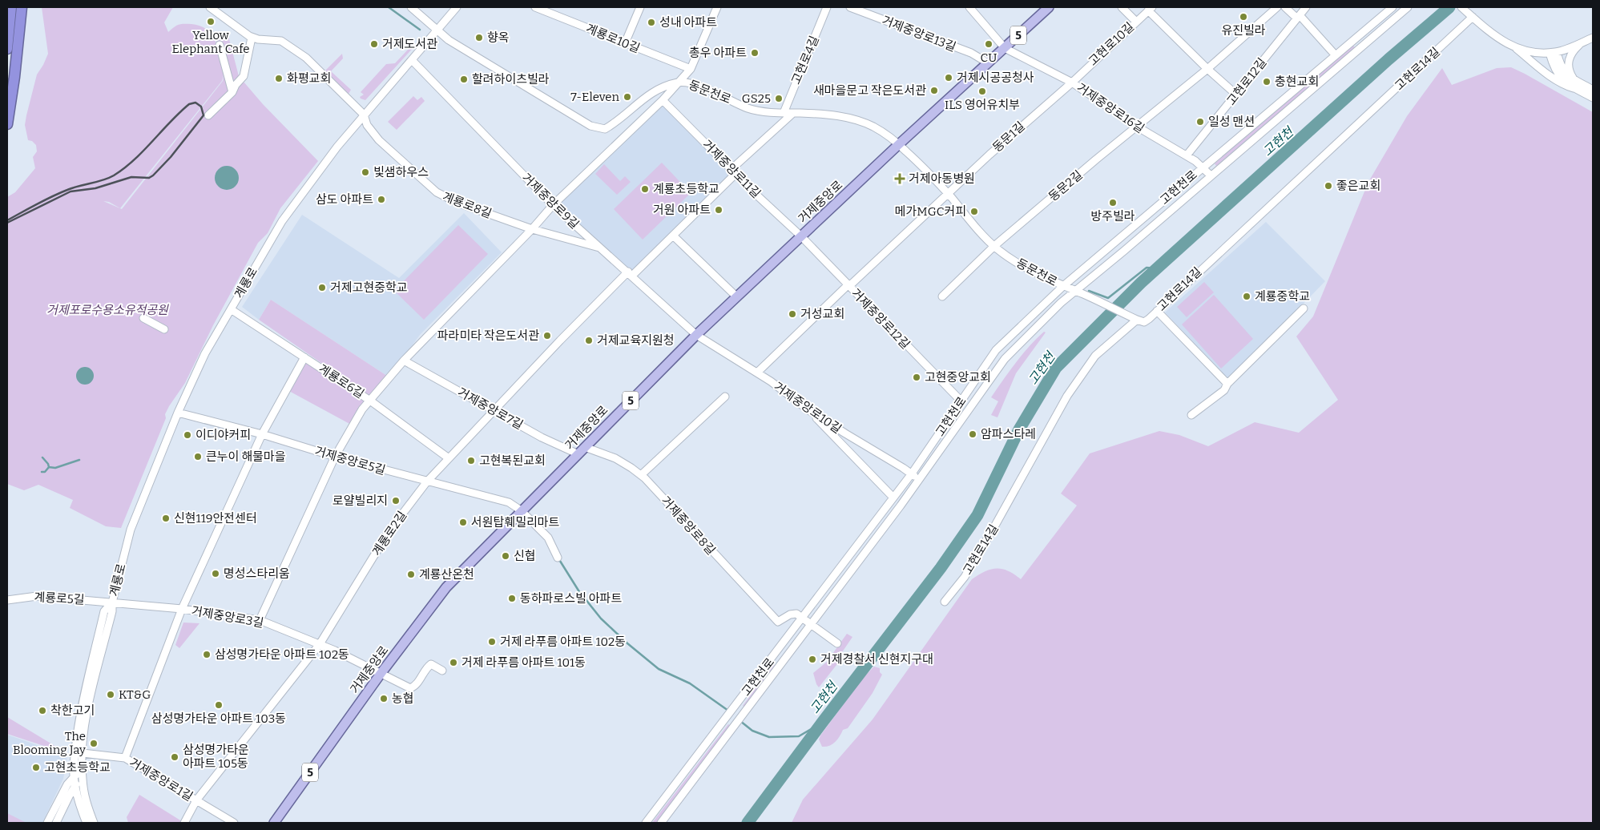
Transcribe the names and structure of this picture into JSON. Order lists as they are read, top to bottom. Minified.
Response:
{"streets":{"main road":["5","거제중앙로"],"street":["거제중앙로13길","계룡로10길","고현로10길","고현로4길","고현로14길","고현로12길","동문천로","거제중앙로16길","동문1길","거제중앙로11길","동문2길","고현천로","거제중앙로9길","계룡로8길","계룡로","거제중앙로12길","계룡로6길","거제중앙로10길","거제중앙로7길","거제중앙로5길","거제중앙로8길","계룡로2길","계룡로5길","거제중앙로3길","거제중앙로1길"]},"crossings":[["거제중앙로13길","거제중앙로"],["고현로10길","거제중앙로16길"],["고현로10길","동문1길"],["고현로4길","동문천로"],["고현로14길","동문천로"],["고현로12길","거제중앙로16길"],["동문천로","동문1길"],["동문천로","동문2길"],["동문천로","고현천로"],["동문천로","거제중앙로"],["동문천로","계룡로"],["동문천로","계룡로2길"],["거제중앙로16길","동문1길"],["거제중앙로16길","동문2길"],["거제중앙로16길","고현천로"],["거제중앙로16길","거제중앙로"],["거제중앙로11길","거제중앙로"],["거제중앙로11길","거제중앙로12길"],["거제중앙로11길","계룡로2길"],["고현천로","거제중앙로12길"],["고현천로","거제중앙로10길"],["고현천로","거제중앙로8길"],["거제중앙로9길","거제중앙로"],["거제중앙로9길","계룡로8길"],["거제중앙로9길","계룡로"],["거제중앙로9길","거제중앙로10길"],["거제중앙로9길","계룡로2길"],["거제중앙로","거제중앙로12길"],["거제중앙로","거제중앙로10길"],["거제중앙로","거제중앙로7길"],["거제중앙로","거제중앙로5길"],["거제중앙로","거제중앙로8길"],["거제중앙로","거제중앙로3길"],["계룡로8길","계룡로"],["계룡로","계룡로6길"],["계룡로","거제중앙로5길"],["계룡로","계룡로5길"],["계룡로","거제중앙로3길"],["계룡로","거제중앙로1길"],["계룡로6길","계룡로2길"],["거제중앙로7길","계룡로2길"],["거제중앙로5길","계룡로2길"],["계룡로2길","거제중앙로3길"],["계룡로2길","거제중앙로1길"],["계룡로5길","거제중앙로3길"]],"water":["고현천"],"parks":["거제포로수용소유적공원"],"places":{"other":["유진빌라","Yellow Elephant Cafe","성내 아파트","향옥","거제도서관","CU","총우 아파트","거제시공공청사","화평교회","할려하이츠빌라","충현교회","새마을문고 작은도서관","ILS 영어유치부","7-Eleven","GS25","일성 맨션","빛샘하우스","좋은교회","계룡초등학교","삼도 아파트","방주빌라","거원 아파트","메가MGC커피","거제고현중학교","계룡중학교","거성교회","파라미타 작은도서관","거제교육지원청","고현중앙교회","암파스타레","이디야커피","큰누이 해물마을","고현복된교회","로얄빌리지","신현119안전센터","서원탑훼밀리마트","신협","명성스타리움","계룡산온천","동하파로스빌 아파트","거제 라푸름 아파트 102동","삼성명가타운 아파트 102동","거제경찰서 신현지구대","거제 라푸름 아파트 101동","KT&G","농협","삼성명가타운 아파트 103동","착한고기","The Blooming Jay","삼성명가타운 아파트 105동","고현초등학교"],"health":["거제아동병원"]}}
